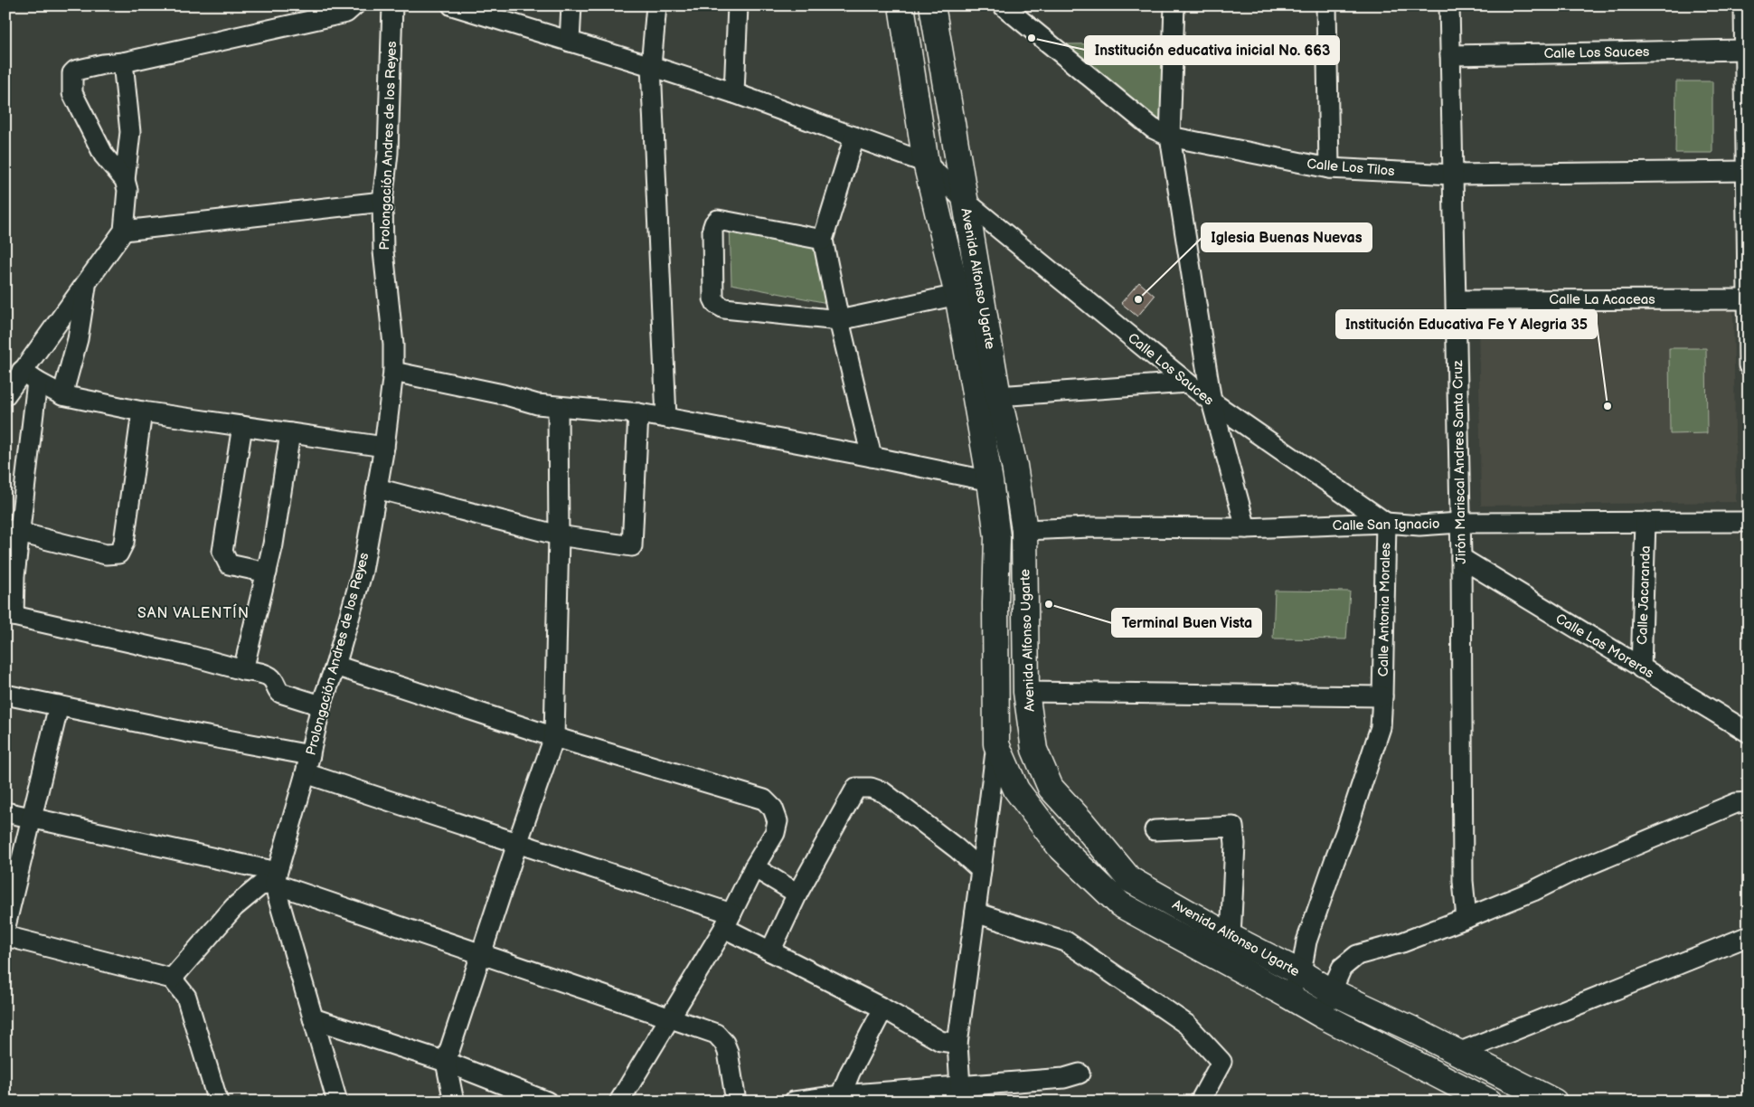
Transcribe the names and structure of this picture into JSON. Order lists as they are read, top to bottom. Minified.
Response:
{"streets":{"main road":["Avenida Alfonso Ugarte"],"street":["Calle Los Sauces","Prolongación Andres de los Reyes","Calle Los Tilos","Calle La Acaceas","Jirón Mariscal Andres Santa Cruz","Calle San Ignacio","Calle Jacaranda","Calle Antonia Morales","Calle Las Moreras"]},"crossings":[["Calle Los Sauces","Avenida Alfonso Ugarte"],["Calle Los Sauces","Jirón Mariscal Andres Santa Cruz"],["Calle Los Sauces","Calle San Ignacio"],["Calle Los Sauces","Calle Antonia Morales"],["Calle Los Tilos","Jirón Mariscal Andres Santa Cruz"],["Avenida Alfonso Ugarte","Calle San Ignacio"],["Avenida Alfonso Ugarte","Calle Antonia Morales"],["Calle La Acaceas","Jirón Mariscal Andres Santa Cruz"],["Jirón Mariscal Andres Santa Cruz","Calle San Ignacio"],["Jirón Mariscal Andres Santa Cruz","Calle Las Moreras"],["Calle San Ignacio","Calle Jacaranda"],["Calle San Ignacio","Calle Antonia Morales"],["Calle Jacaranda","Calle Las Moreras"]],"districts":["SAN VALENTÍN"],"places":["Institución educativa inicial No. 663","Iglesia Buenas Nuevas","Institución Educativa Fe Y Alegria 35","Terminal Buen Vista"]}
